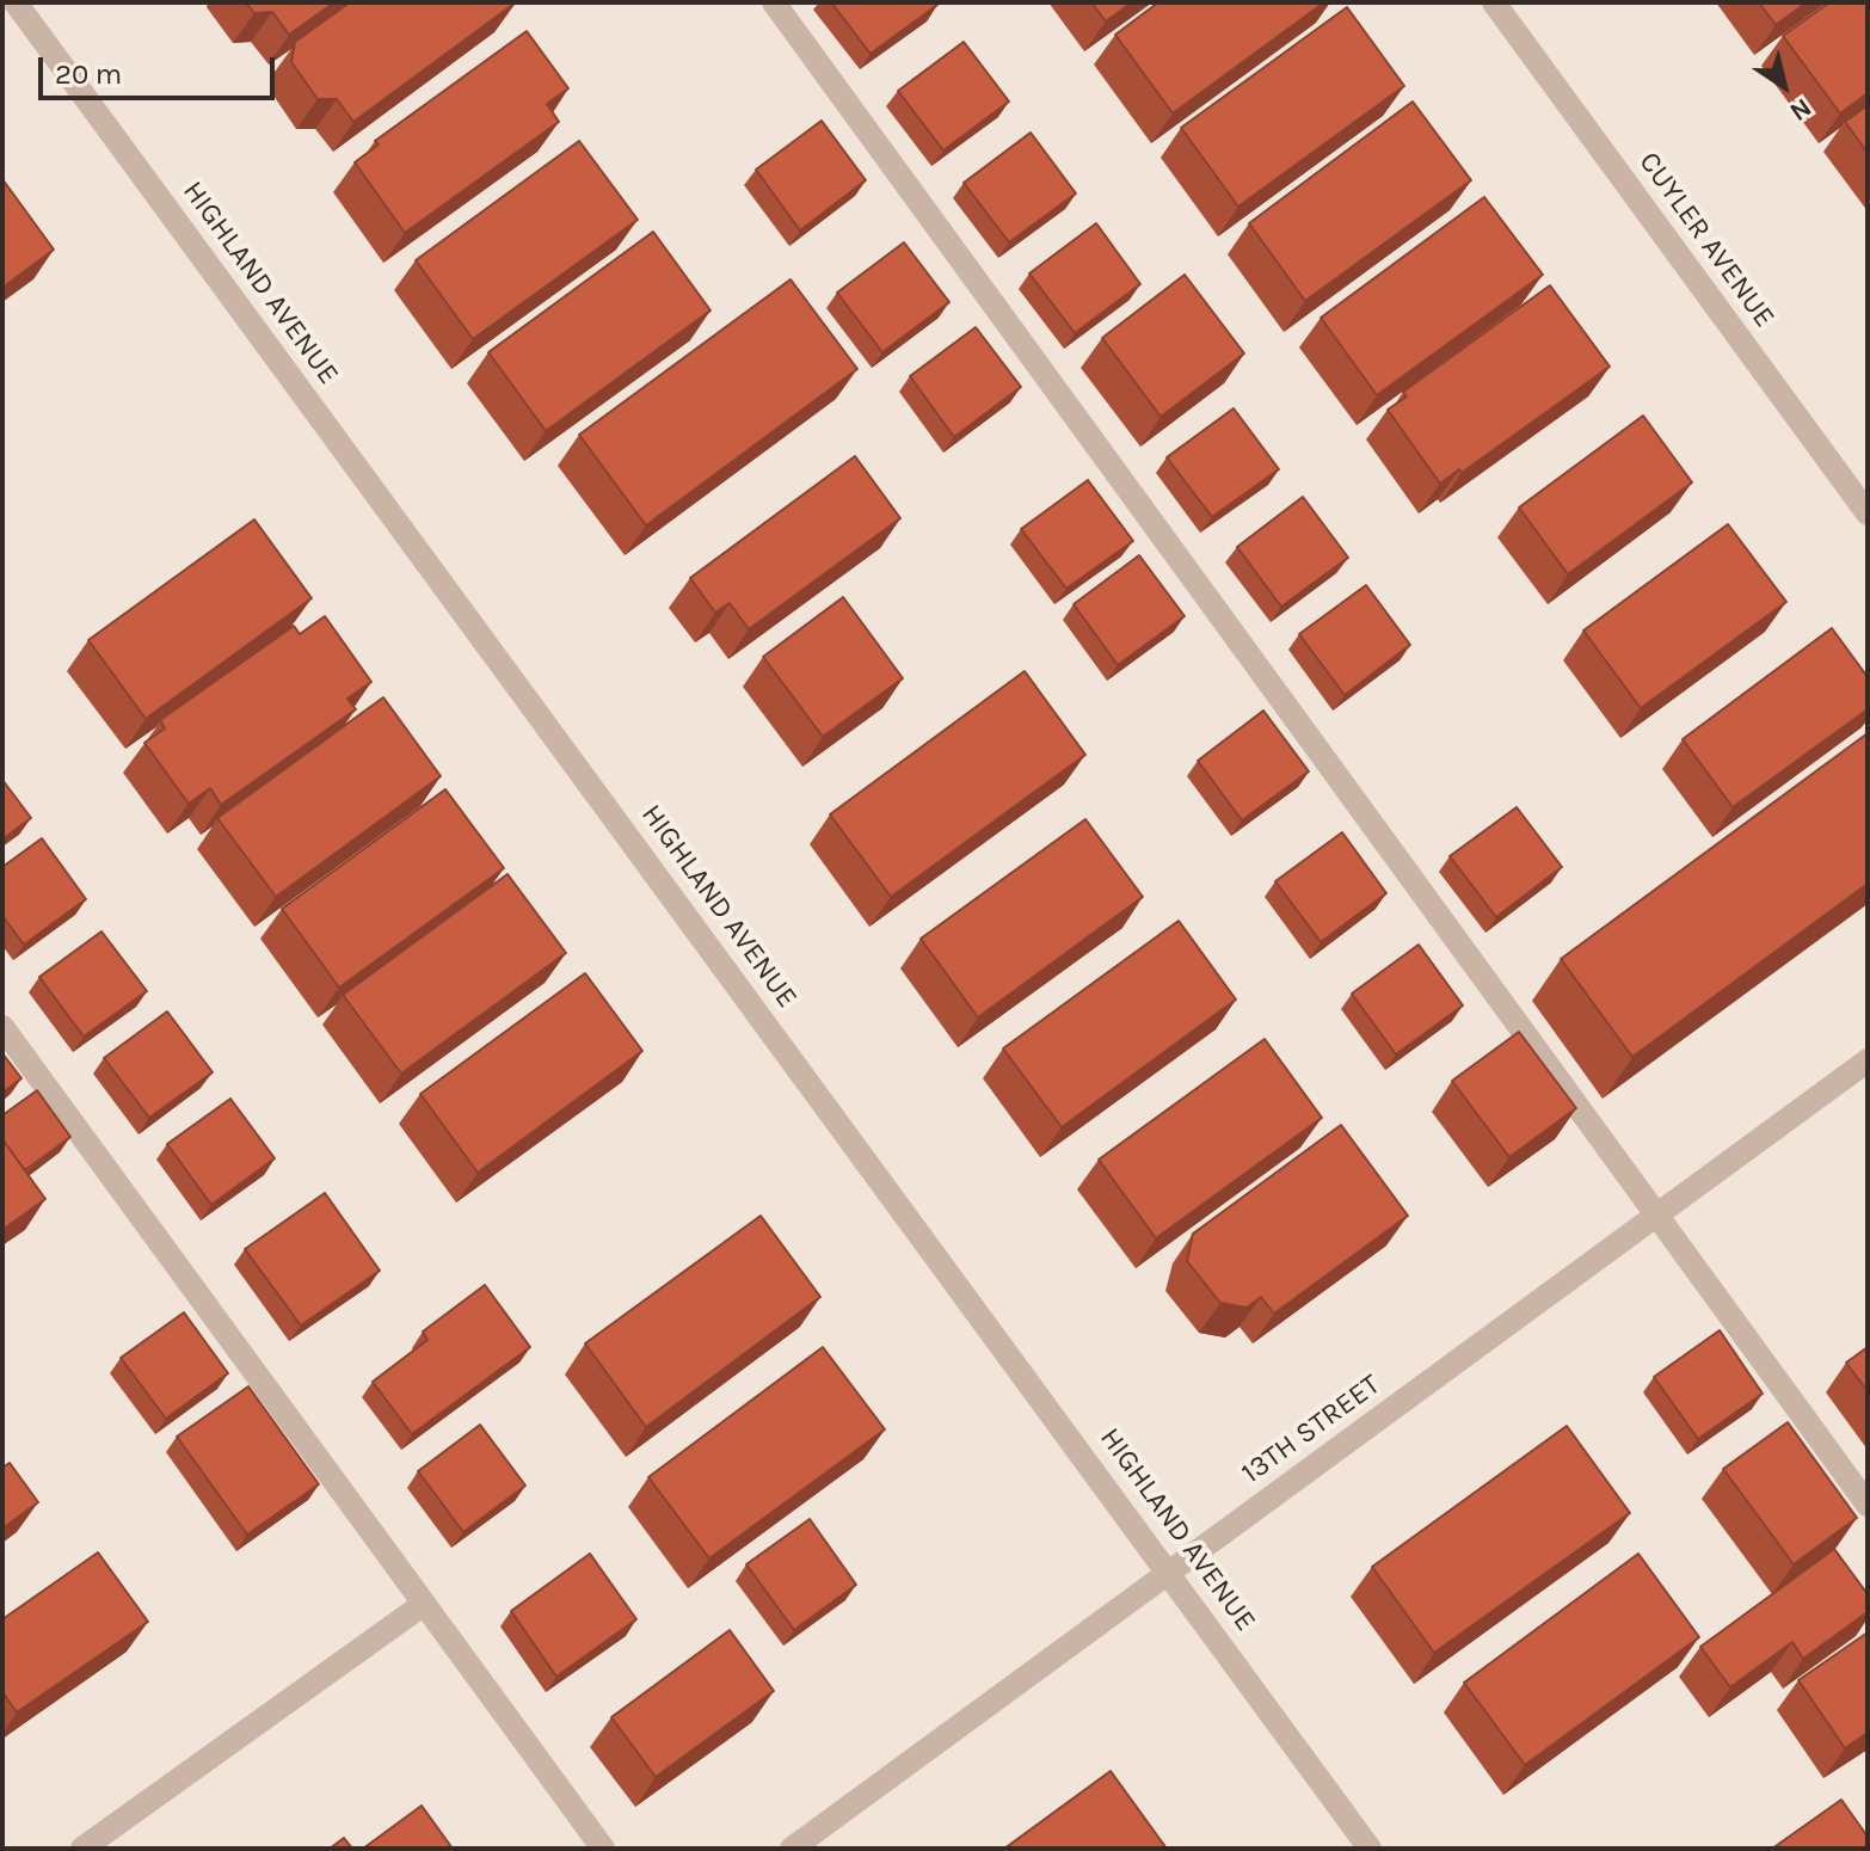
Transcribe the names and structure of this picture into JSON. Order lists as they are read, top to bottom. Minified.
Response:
{"streets":{"street":["CUYLER AVENUE","HIGHLAND AVENUE","13TH STREET"]},"crossings":[["HIGHLAND AVENUE","13TH STREET"]],"scale_bar":"20 m","north":"bottom right"}
